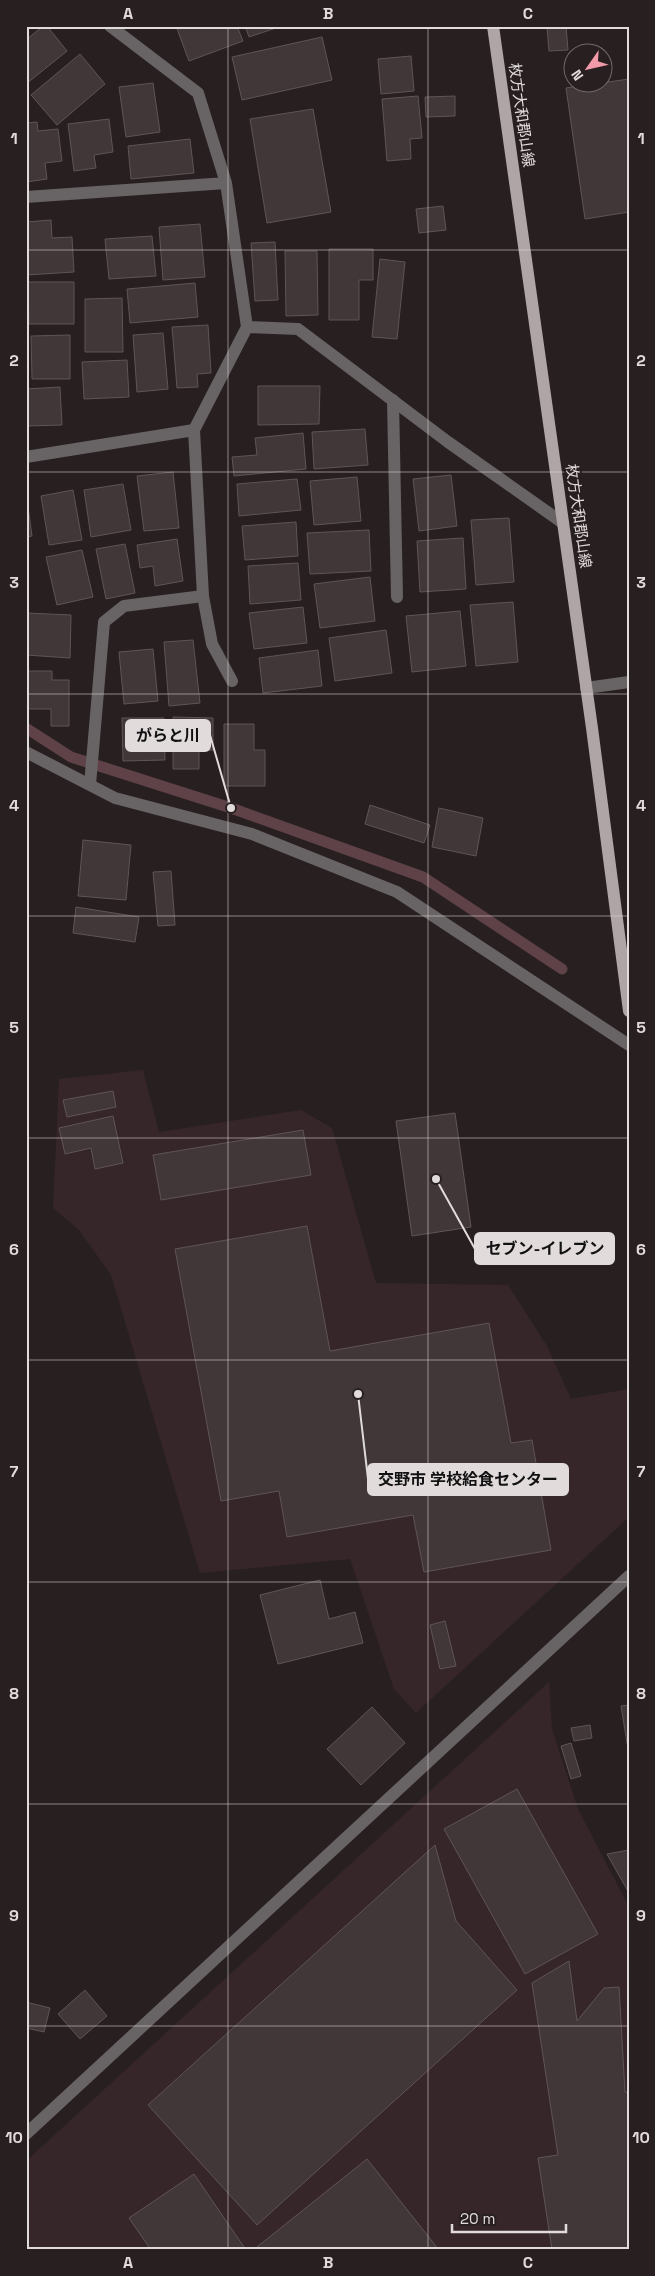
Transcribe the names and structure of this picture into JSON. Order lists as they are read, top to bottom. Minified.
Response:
{"streets":{"main road":["枚方大和郡山線"]},"places":["がらと川","セブン-イレブン","交野市 学校給食センター"],"scale_bar":"20 m","north":"bottom left","grid":{"columns":["A","B","C"],"rows":["1","2","3","4","5","6","7","8","9","10"]}}
